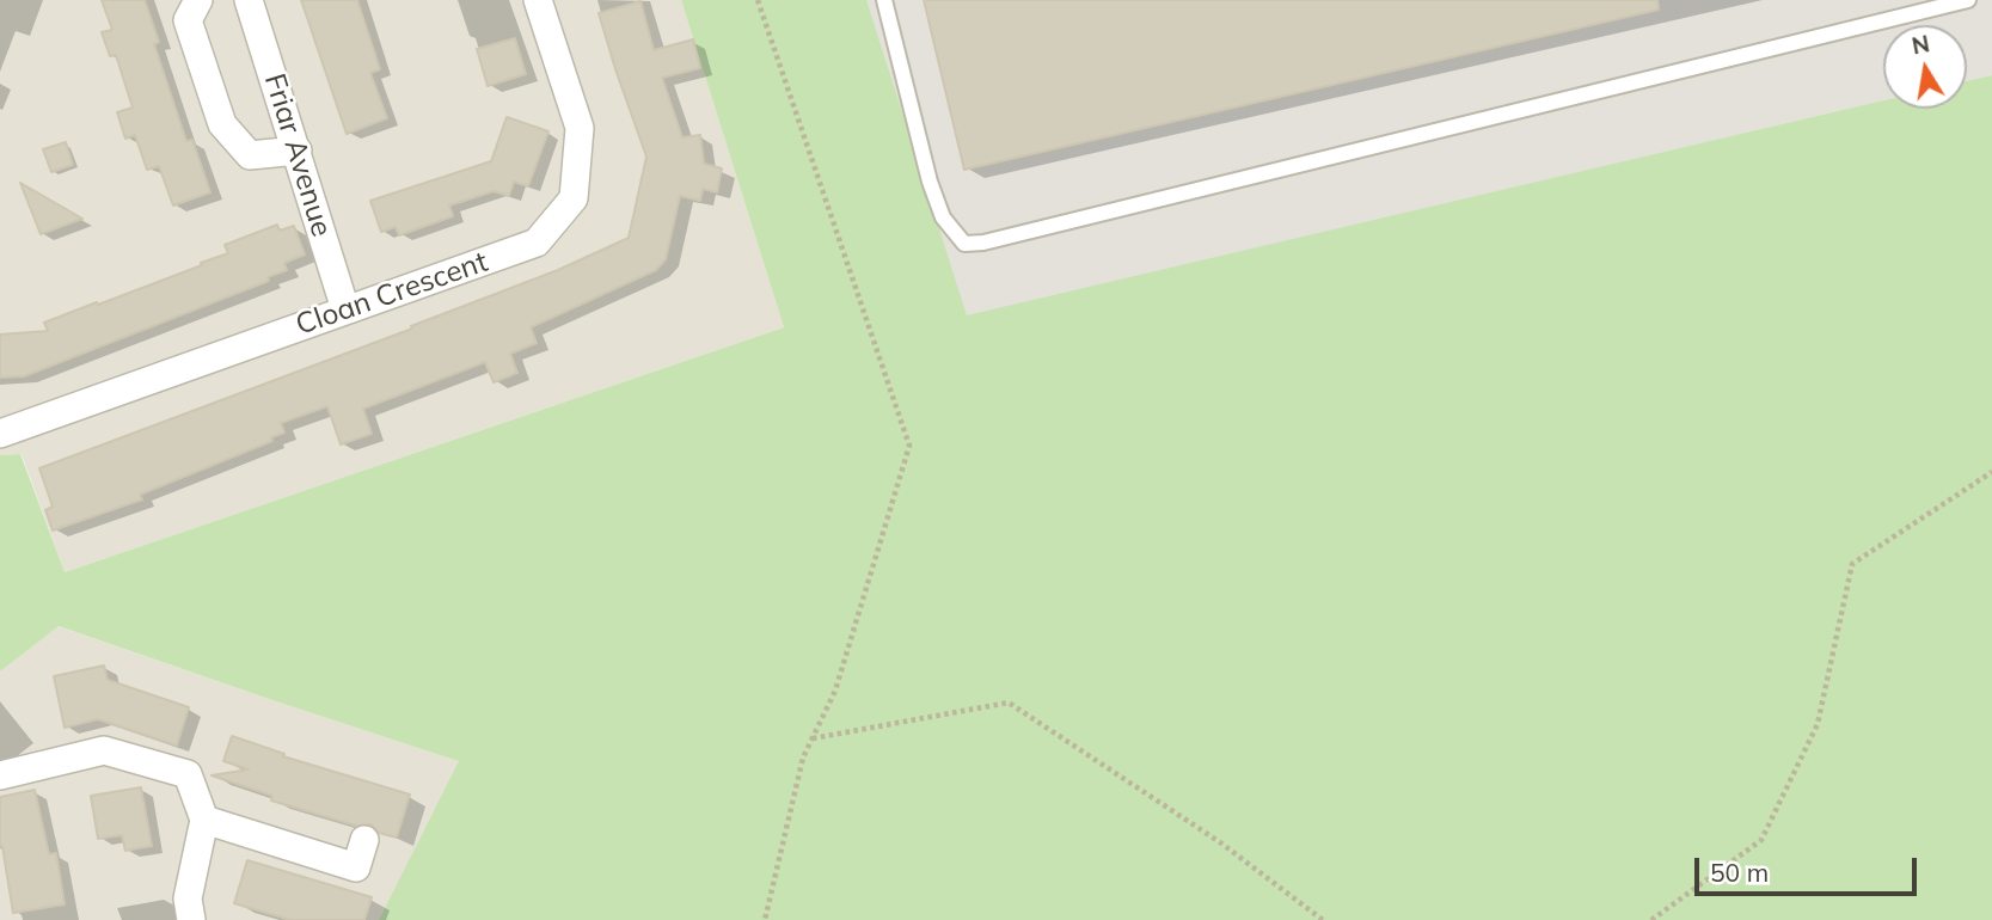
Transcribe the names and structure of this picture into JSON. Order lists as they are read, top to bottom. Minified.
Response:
{"streets":{"street":["Friar Avenue","Cloan Crescent"]},"crossings":[["Friar Avenue","Cloan Crescent"]],"scale_bar":"50 m","north":"top"}
